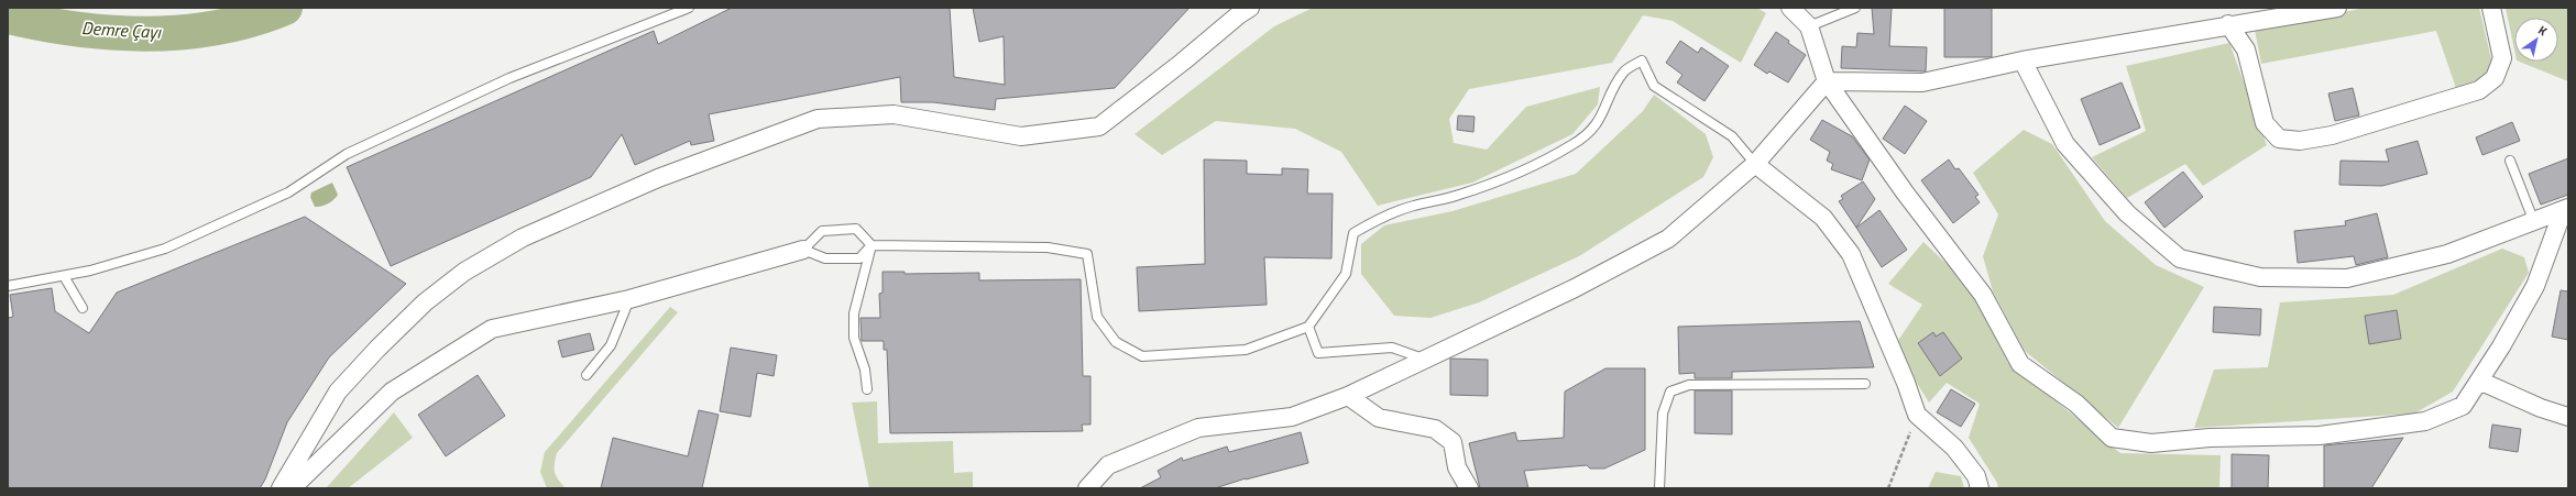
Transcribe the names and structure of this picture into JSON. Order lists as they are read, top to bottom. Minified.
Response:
{"water":["Demre Çayı"],"north":"top right"}
